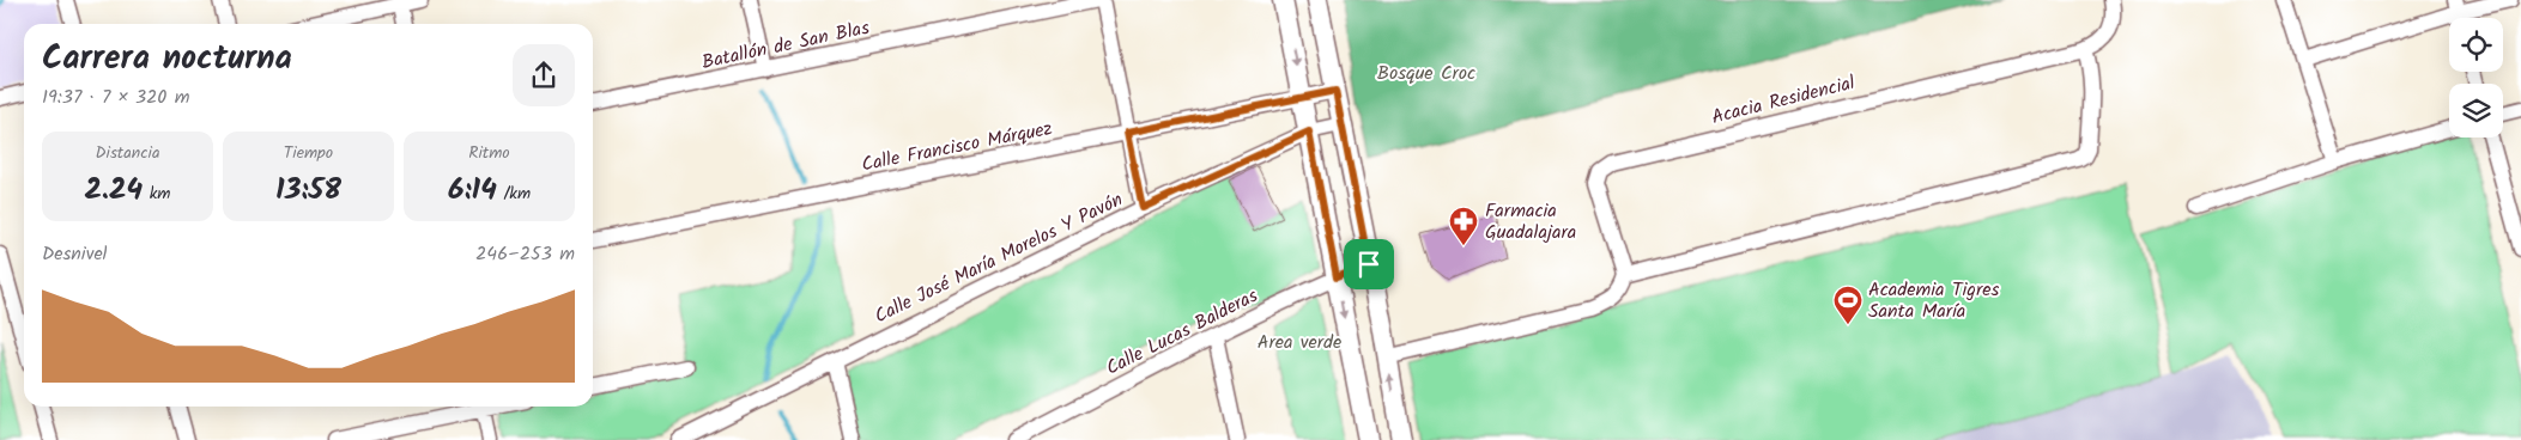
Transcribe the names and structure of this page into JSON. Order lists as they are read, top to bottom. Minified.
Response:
{"streets":{"street":["Batallón de San Blas","Acacia Residencial","Calle Francisco Márquez","Calle José María Morelos Y Pavón","Calle Lucas Balderas"]},"parks":["Bosque Croc","Area verde"],"places":{"pharmacy":["Farmacia Guadalajara"],"sports":["Academia Tigres Santa María"]},"page":{"heading":["Carrera nocturna","19:37 · 7 × 320 m"],"stats":[["Distancia","2.24 km"],["Tiempo","13:58"],["Ritmo","6:14 /km"]],"chart":["Desnivel","246–253 m"]}}
